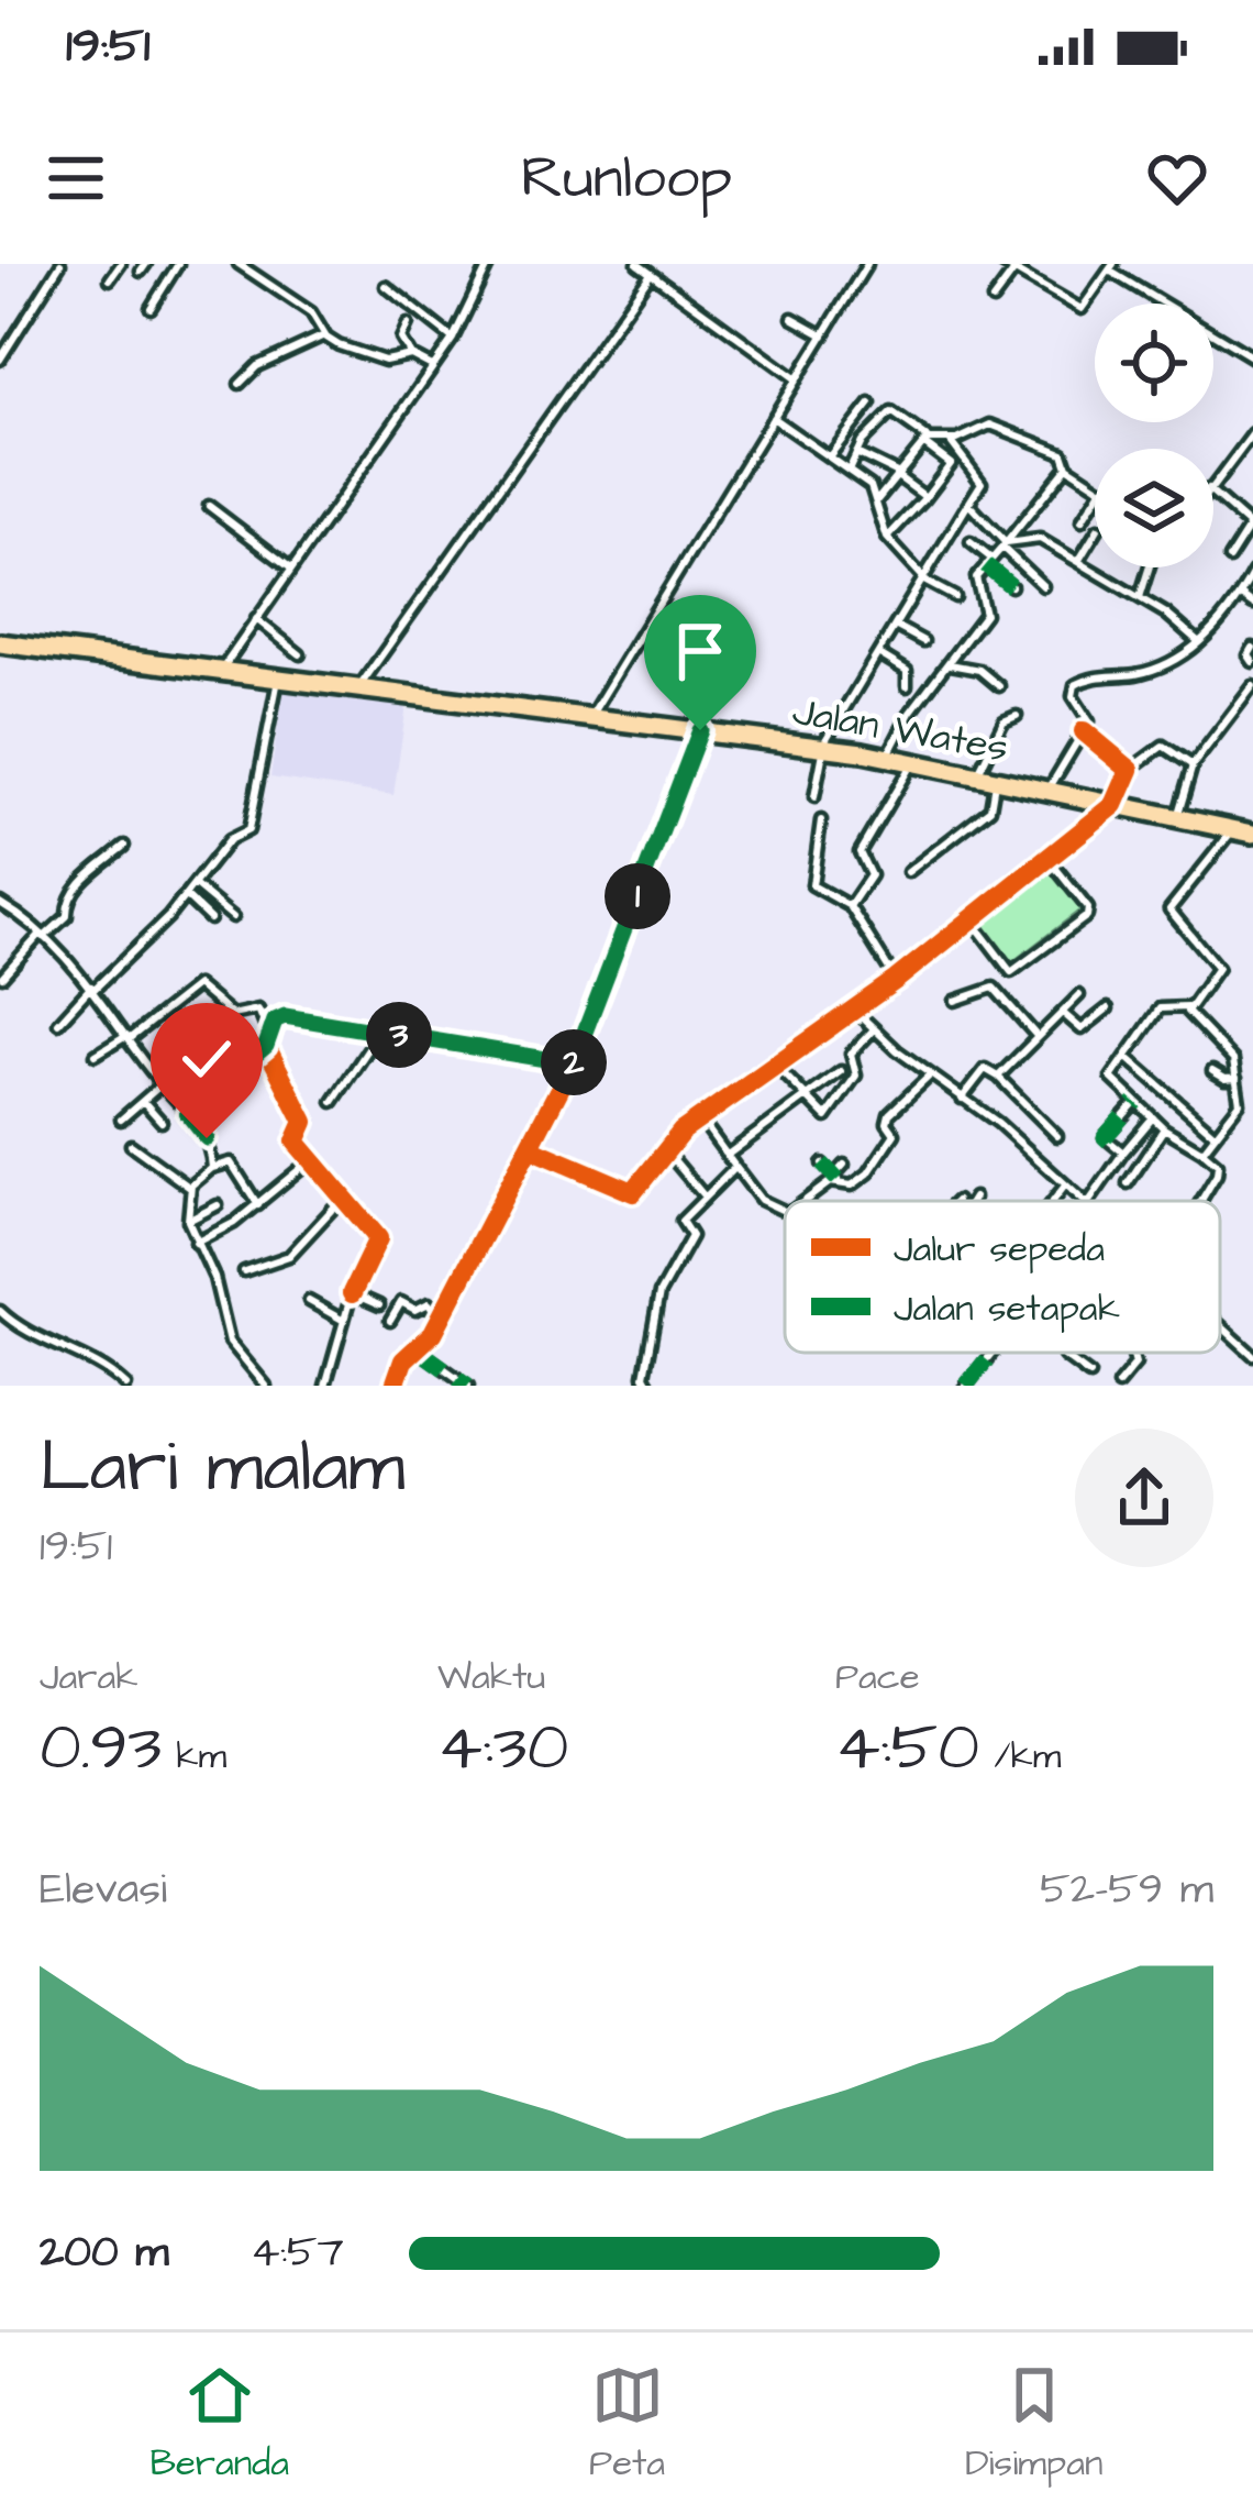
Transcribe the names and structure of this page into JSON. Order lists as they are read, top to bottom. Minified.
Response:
{"streets":{"highway":["Jalan Wates"]},"legend":["Jalur sepeda","Jalan setapak"],"page":{"status":"19:51","header":"Runloop","pins":["1","3","2"],"heading":["Lari malam","19:51"],"stats":[["Jarak","0.93 km"],["Waktu","4:30"],["Pace","4:50 /km"]],"chart":["Elevasi","52–59 m"],"list":[{"name":"200 m","note":"4:57"}],"tabs":["Beranda","Peta","Disimpan"]}}
